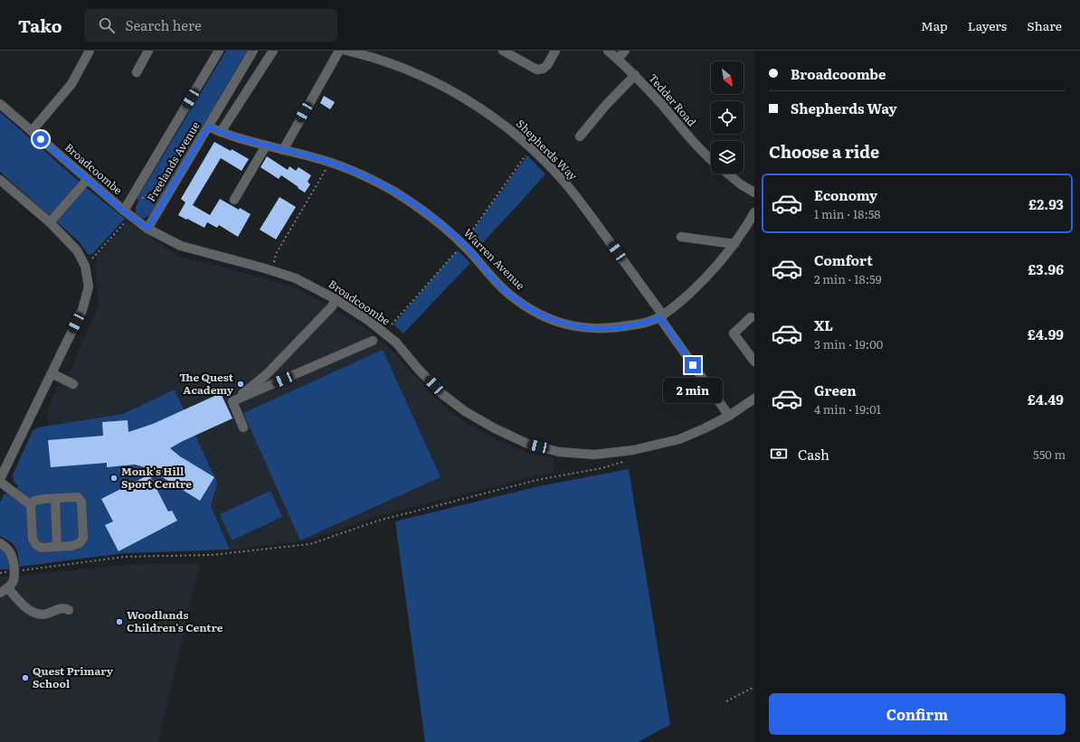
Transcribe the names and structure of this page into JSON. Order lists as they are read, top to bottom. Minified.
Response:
{"streets":{"street":["Tedder Road","Shepherds Way","Freelands Avenue","Broadcoombe","Warren Avenue"]},"crossings":[["Shepherds Way","Broadcoombe"],["Shepherds Way","Warren Avenue"],["Freelands Avenue","Broadcoombe"],["Freelands Avenue","Warren Avenue"]],"places":["The Quest Academy","Monk's Hill Sport Centre","Woodlands Children's Centre","Quest Primary School"],"north":"bottom right","page":{"header":"Tako","search":"Search here","nav":["Map","Layers","Share"],"banner":["Broadcoombe","Shepherds Way"],"heading":"Choose a ride","list":[{"name":"Economy","note":"1 min · 18:58","value":"£2.93"},{"name":"Comfort","note":"2 min · 18:59","value":"£3.96"},{"name":"XL","note":"3 min · 19:00","value":"£4.99"},{"name":"Green","note":"4 min · 19:01","value":"£4.49"}],"bubble":"2 min","pay":["Cash","550 m"],"buttons":"Confirm"}}
